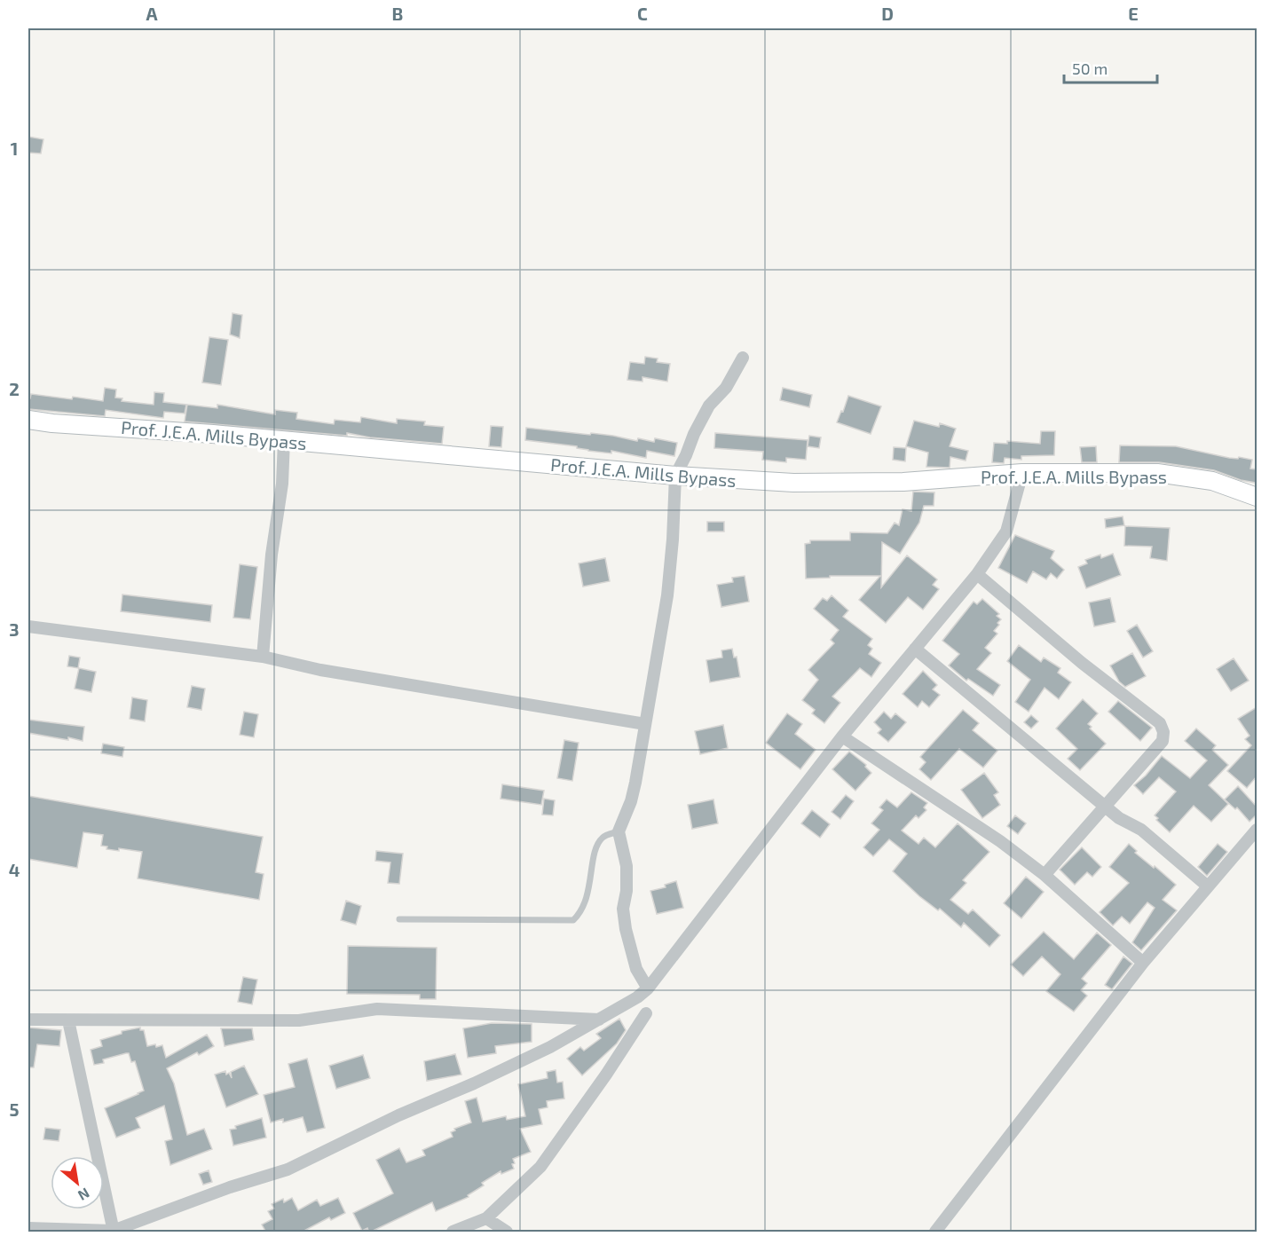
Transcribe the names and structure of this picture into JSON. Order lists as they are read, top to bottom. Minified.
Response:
{"streets":{"street":["Prof. J.E.A. Mills Bypass"]},"scale_bar":"50 m","north":"bottom right","grid":{"columns":["A","B","C","D","E"],"rows":["1","2","3","4","5"]}}
